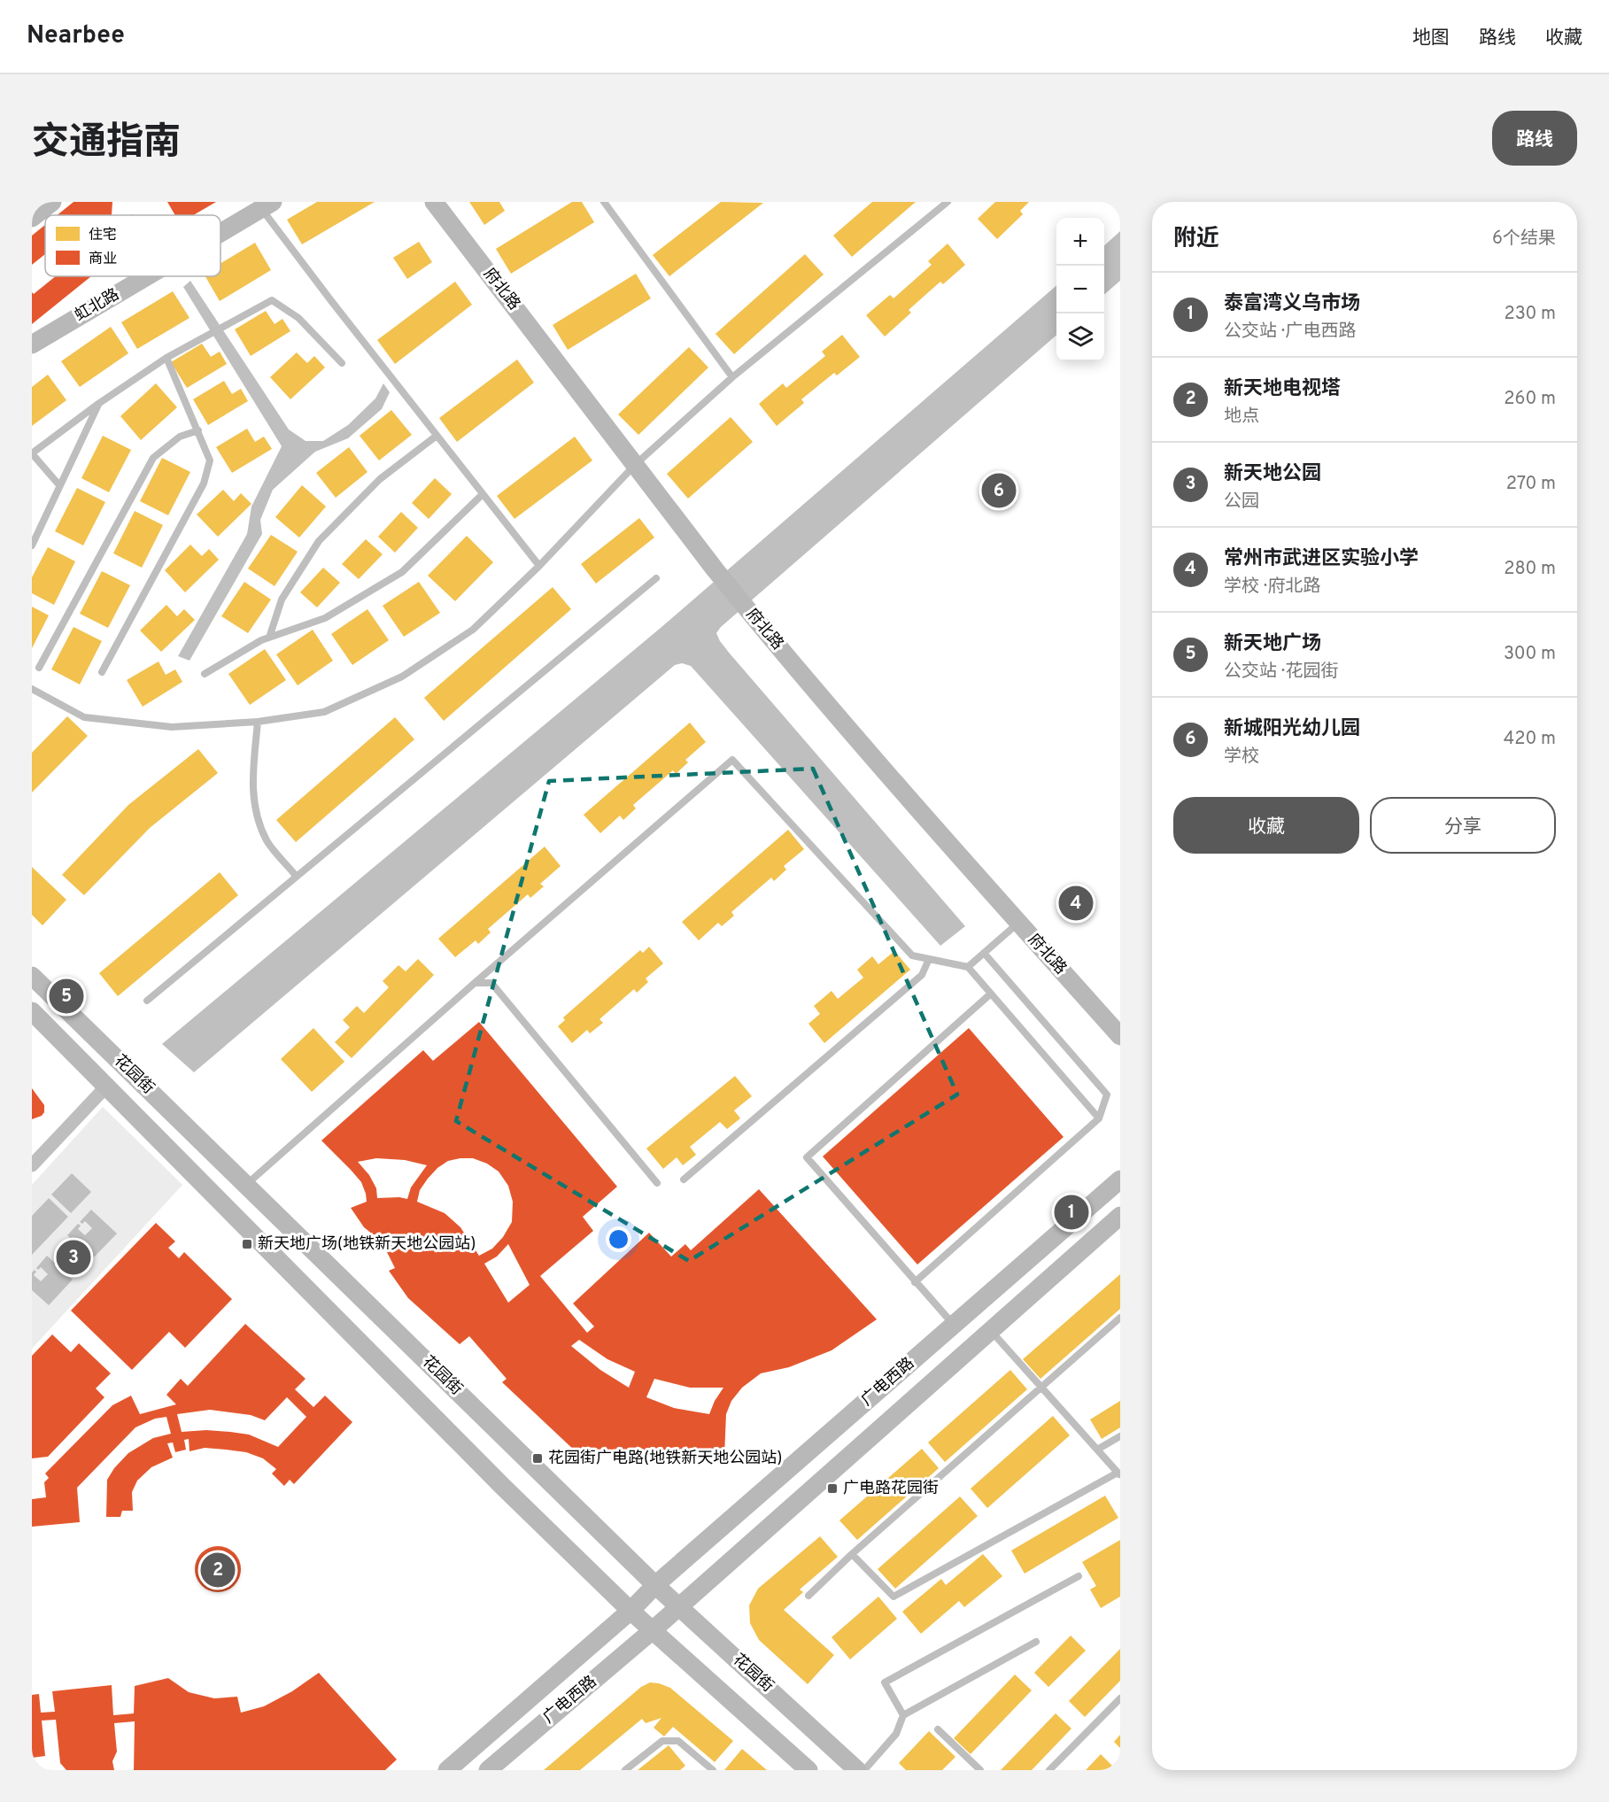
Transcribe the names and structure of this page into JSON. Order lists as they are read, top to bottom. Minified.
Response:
{"streets":{"main road":["府北路","虹北路","花园街","广电西路"]},"crossings":[["花园街","广电西路"]],"places":{"transit":["新天地广场(地铁新天地公园站)","花园街广电路(地铁新天地公园站)","广电路花园街"]},"legend":["住宅","商业"],"page":{"header":"Nearbee","nav":["地图","路线","收藏"],"title":"交通指南","buttons":["路线",["收藏","分享"]],"heading":["附近","6个结果"],"map_buttons":["+","−"],"list":[{"mark":"1","name":"泰富湾义乌市场","note":"公交站 · 广电西路","value":"230 m"},{"mark":"2","name":"新天地电视塔","note":"地点","value":"260 m"},{"mark":"3","name":"新天地公园","note":"公园","value":"270 m"},{"mark":"4","name":"常州市武进区实验小学","note":"学校 · 府北路","value":"280 m"},{"mark":"5","name":"新天地广场","note":"公交站 · 花园街","value":"300 m"},{"mark":"6","name":"新城·阳光幼儿园","note":"学校","value":"420 m"}],"pins":["6","4","5","1","3","2"]}}
